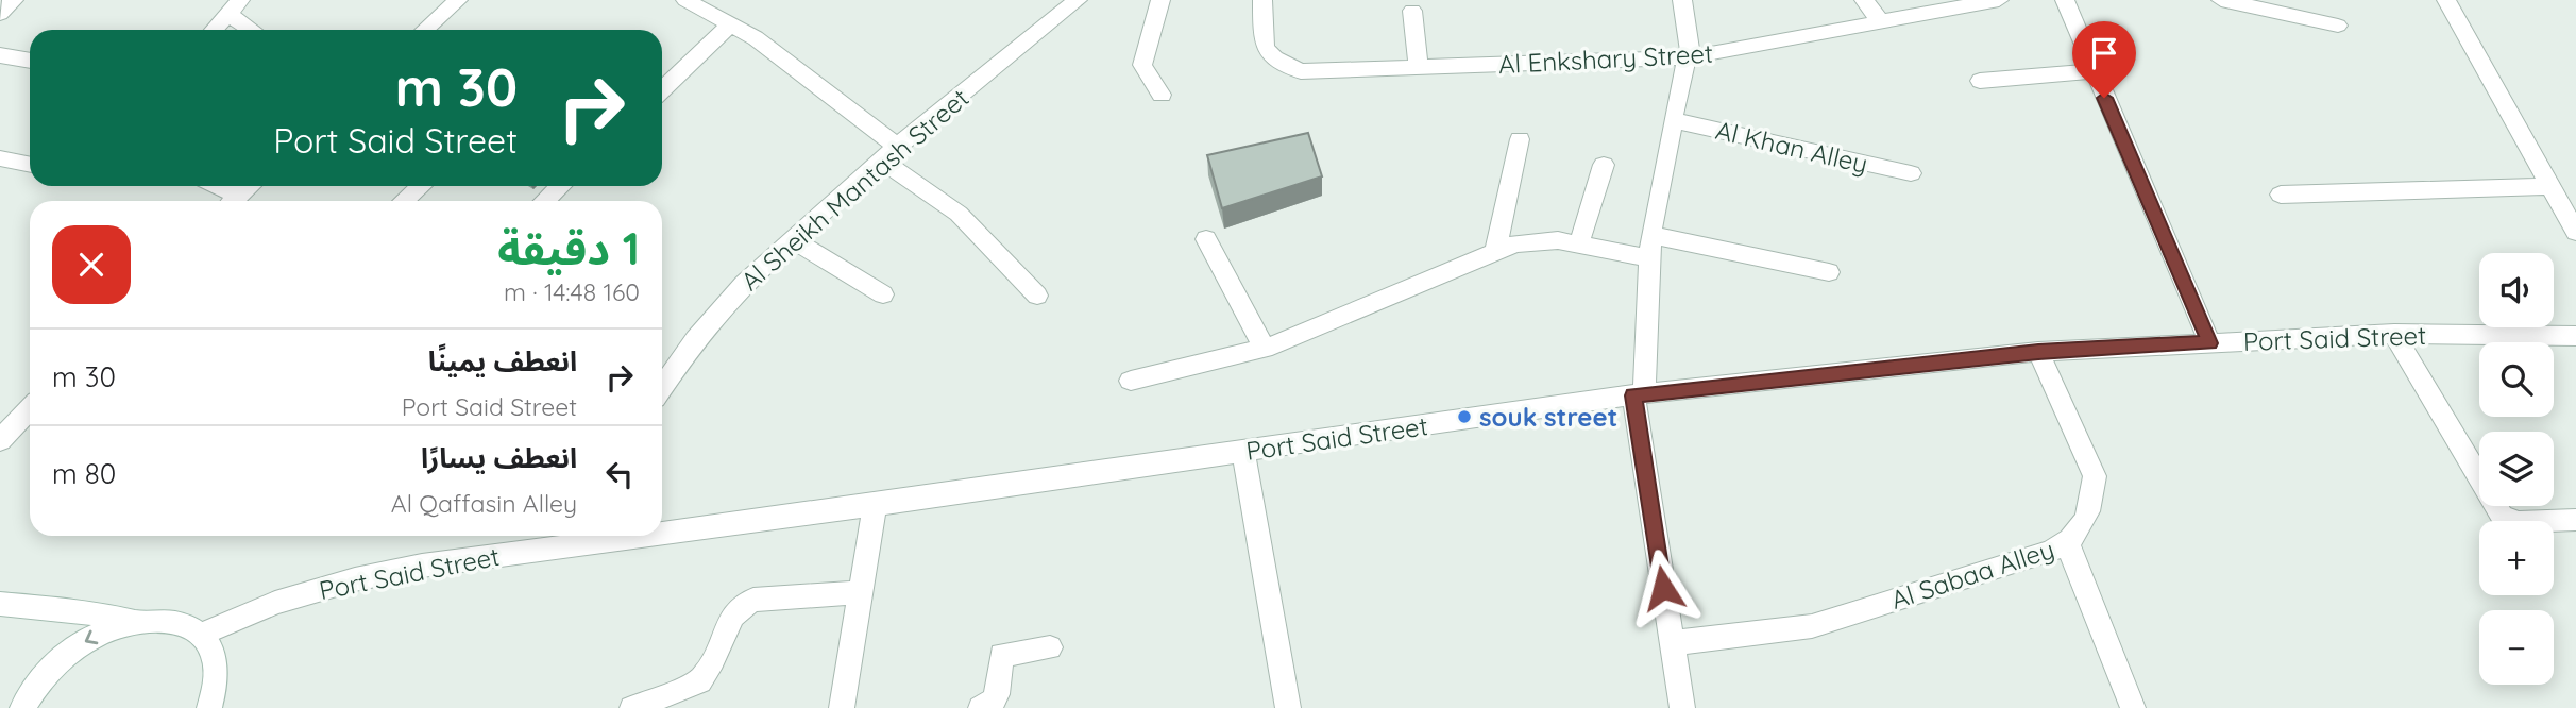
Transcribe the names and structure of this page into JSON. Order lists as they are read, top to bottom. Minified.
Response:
{"streets":{"street":["Al Enkshary Street","Al Khan Alley","Al Sheikh Mantash Street","Port Said Street","Al Sabaa Alley"]},"crossings":[["Port Said Street","Al Sabaa Alley"]],"places":["souk street"],"page":{"turn":["30 m","Port Said Street"],"heading":["1 دقيقة","160 m · 14:48"],"map_buttons":["+","−"],"list":[{"name":"انعطف يمينًا","note":"Port Said Street","value":"30 m"},{"name":"انعطف يسارًا","note":"Al Qaffasin Alley","value":"80 m"}]}}
